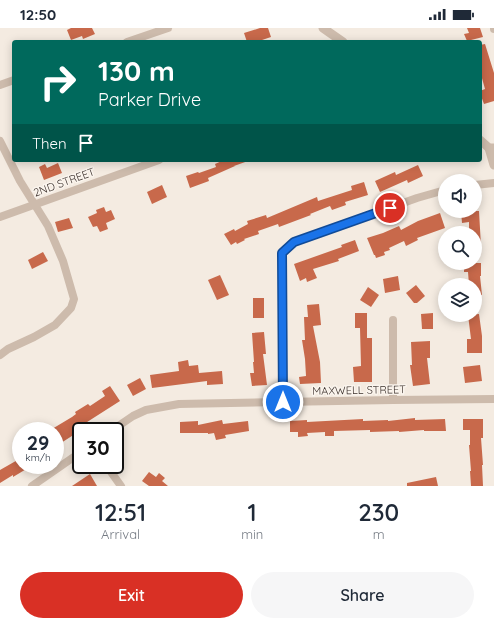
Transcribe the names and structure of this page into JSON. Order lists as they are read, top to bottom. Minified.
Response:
{"streets":{"street":["2ND STREET","MAXWELL STREET"]},"page":{"status":"12:50","turn":["130 m","Parker Drive"],"then":"Then","speed":"29 km/h","limit":"30","eta":["12:51","Arrival","1","min","230","m"],"buttons":["Exit","Share"]}}
